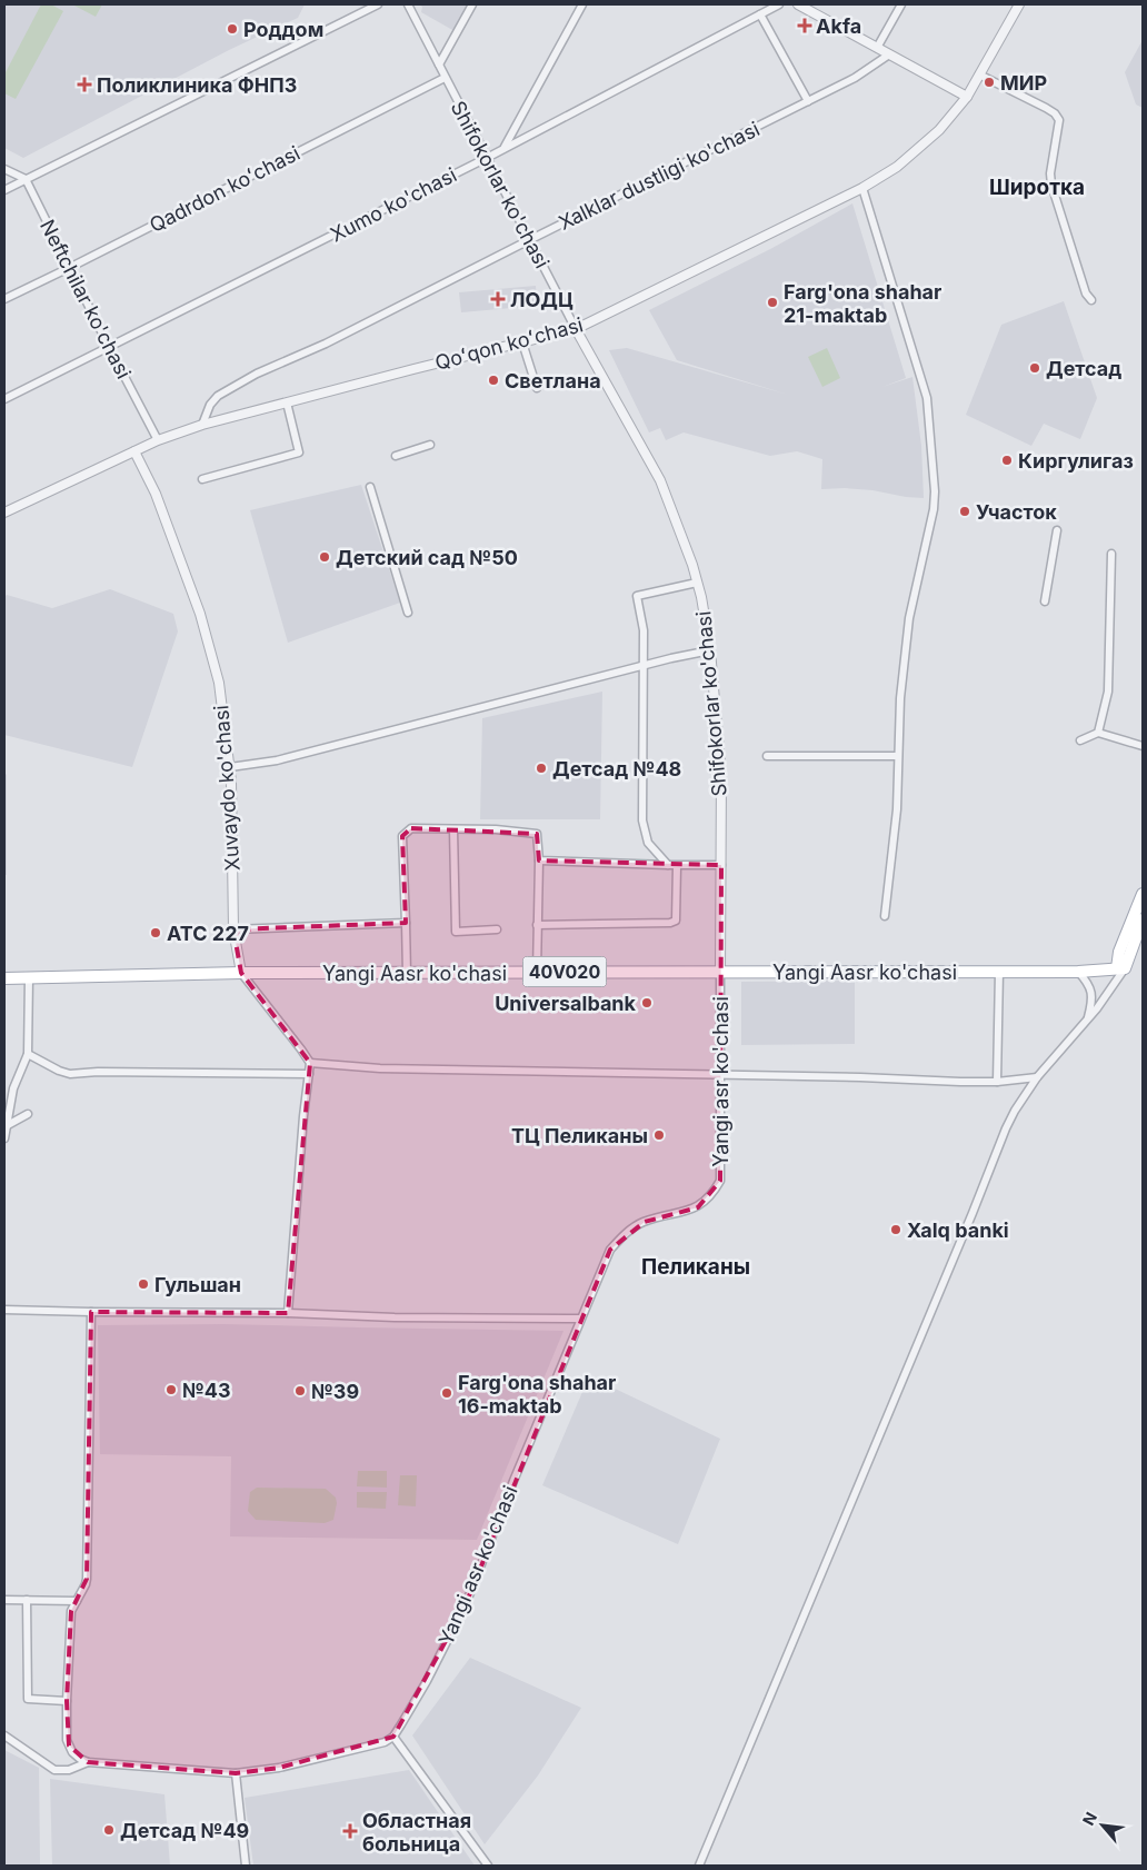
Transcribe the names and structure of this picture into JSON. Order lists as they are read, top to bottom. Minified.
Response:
{"streets":{"main road":["40V020","Yangi Aasr ko'chasi"],"street":["Xalklar dustligi ko'chasi","Shifokorlar ko'chasi","Qadrdon koʻchasi","Xumo ko'chasi","Neftchilar ko'chasi","Qoʻqon koʻchasi","Xuvaydo ko'chasi","Yangi asr ko'chasi"]},"crossings":[["Xalklar dustligi ko'chasi","Shifokorlar ko'chasi"],["Xalklar dustligi ko'chasi","Qoʻqon koʻchasi"],["Shifokorlar ko'chasi","Qadrdon koʻchasi"],["Shifokorlar ko'chasi","Xumo ko'chasi"],["Shifokorlar ko'chasi","Qoʻqon koʻchasi"],["Shifokorlar ko'chasi","Yangi Aasr ko'chasi"],["Shifokorlar ko'chasi","Yangi asr ko'chasi"],["Qadrdon koʻchasi","Neftchilar ko'chasi"],["Xumo ko'chasi","Neftchilar ko'chasi"],["Neftchilar ko'chasi","Qoʻqon koʻchasi"],["Qoʻqon koʻchasi","Xuvaydo ko'chasi"],["Xuvaydo ko'chasi","Yangi Aasr ko'chasi"],["Yangi Aasr ko'chasi","Yangi asr ko'chasi"]],"districts":["Широтка","Пеликаны"],"places":{"health":["Akfa","Поликлиника ФНПЗ","ЛОДЦ","Областная больница"],"other":["Роддом","МИР","Farg'ona shahar 21-maktab","Детсад","Светлана","Киргулигаз","Участок","Детский сад №50","Детсад №48","АТС 227","Universalbank","ТЦ Пеликаны","Xalq banki","Гульшан","№43","№39","Farg'ona shahar 16-maktab","Детсад №49"]},"north":"top left"}
